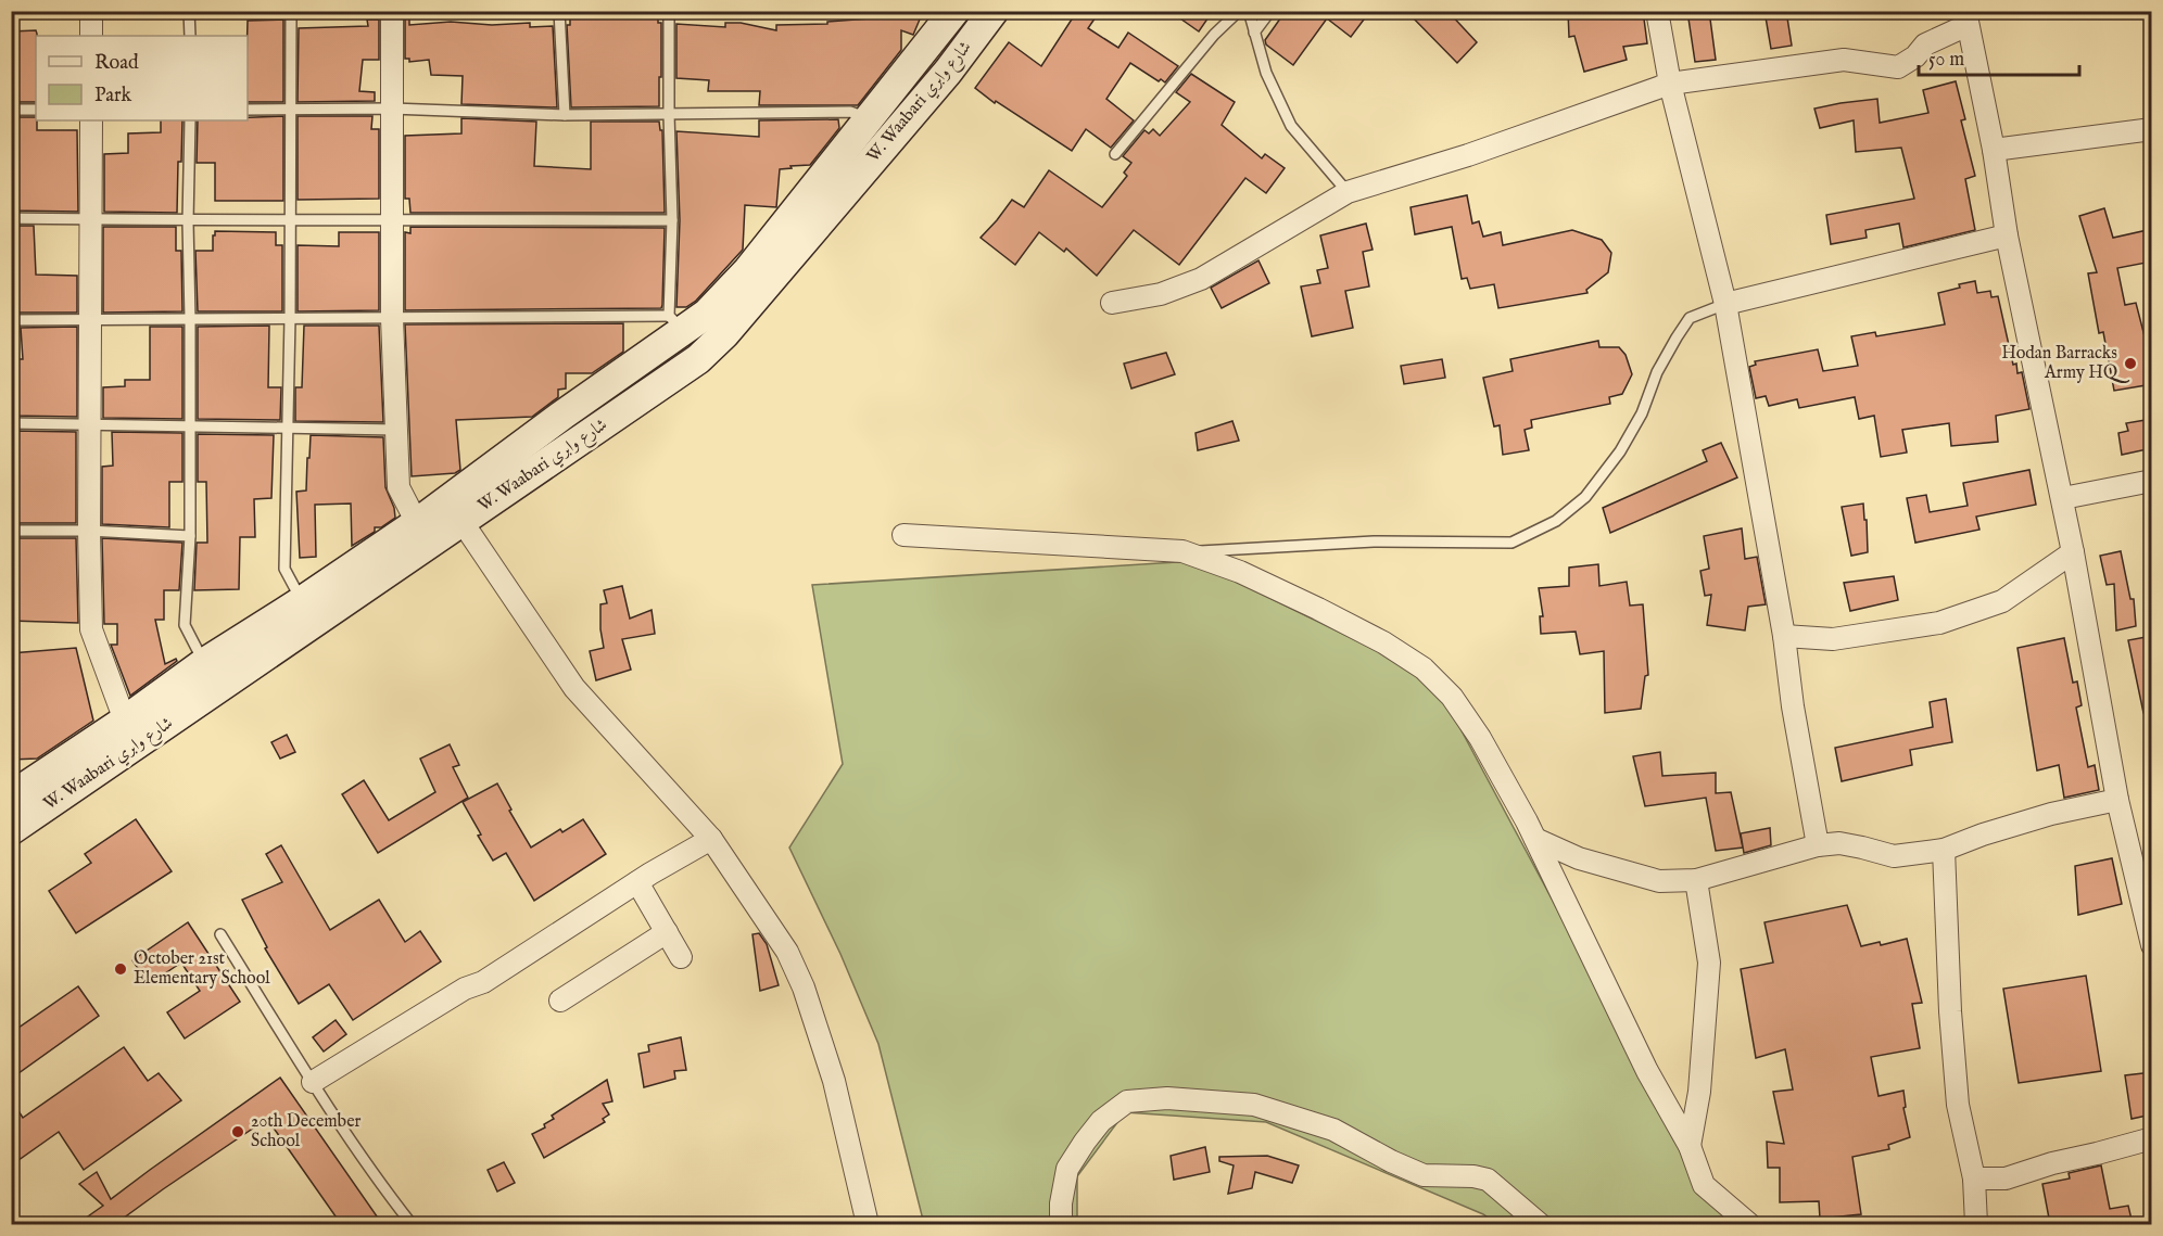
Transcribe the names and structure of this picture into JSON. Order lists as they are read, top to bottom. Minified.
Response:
{"streets":{"main road":["W. Waabari شارع وابري"]},"places":["Hodan Barracks Army HQ","October 21st Elementary School","20th December School"],"legend":["Road","Park"],"scale_bar":"50 m"}
